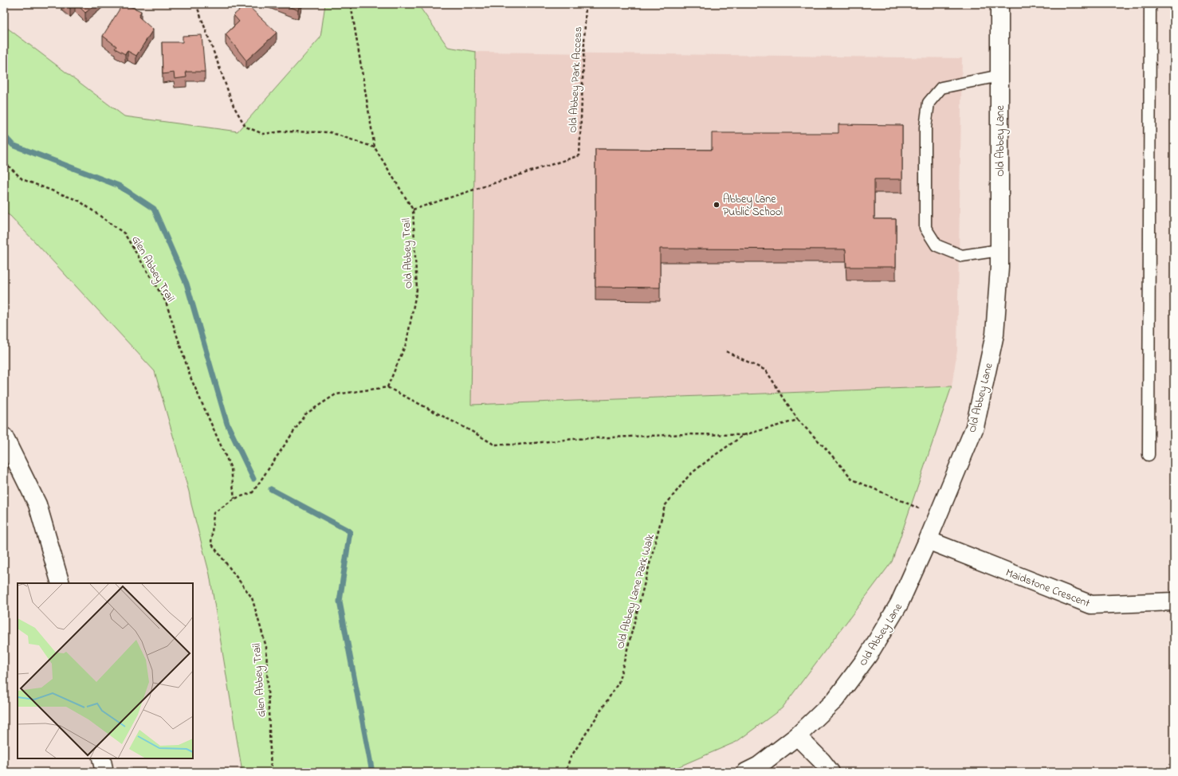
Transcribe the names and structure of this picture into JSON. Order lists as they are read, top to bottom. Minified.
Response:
{"streets":{"street":["Old Abbey Lane","Maidstone Crescent"],"path":["Old Abbey Park Access","Old Abbey Trail","Glen Abbey Trail","Old Abbey Lane Park Walk"]},"crossings":[["Old Abbey Park Access","Old Abbey Trail"],["Old Abbey Lane","Maidstone Crescent"],["Old Abbey Trail","Glen Abbey Trail"],["Old Abbey Trail","Old Abbey Lane Park Walk"],["Glen Abbey Trail","Old Abbey Lane Park Walk"]],"places":["Abbey Lane Public School"]}
